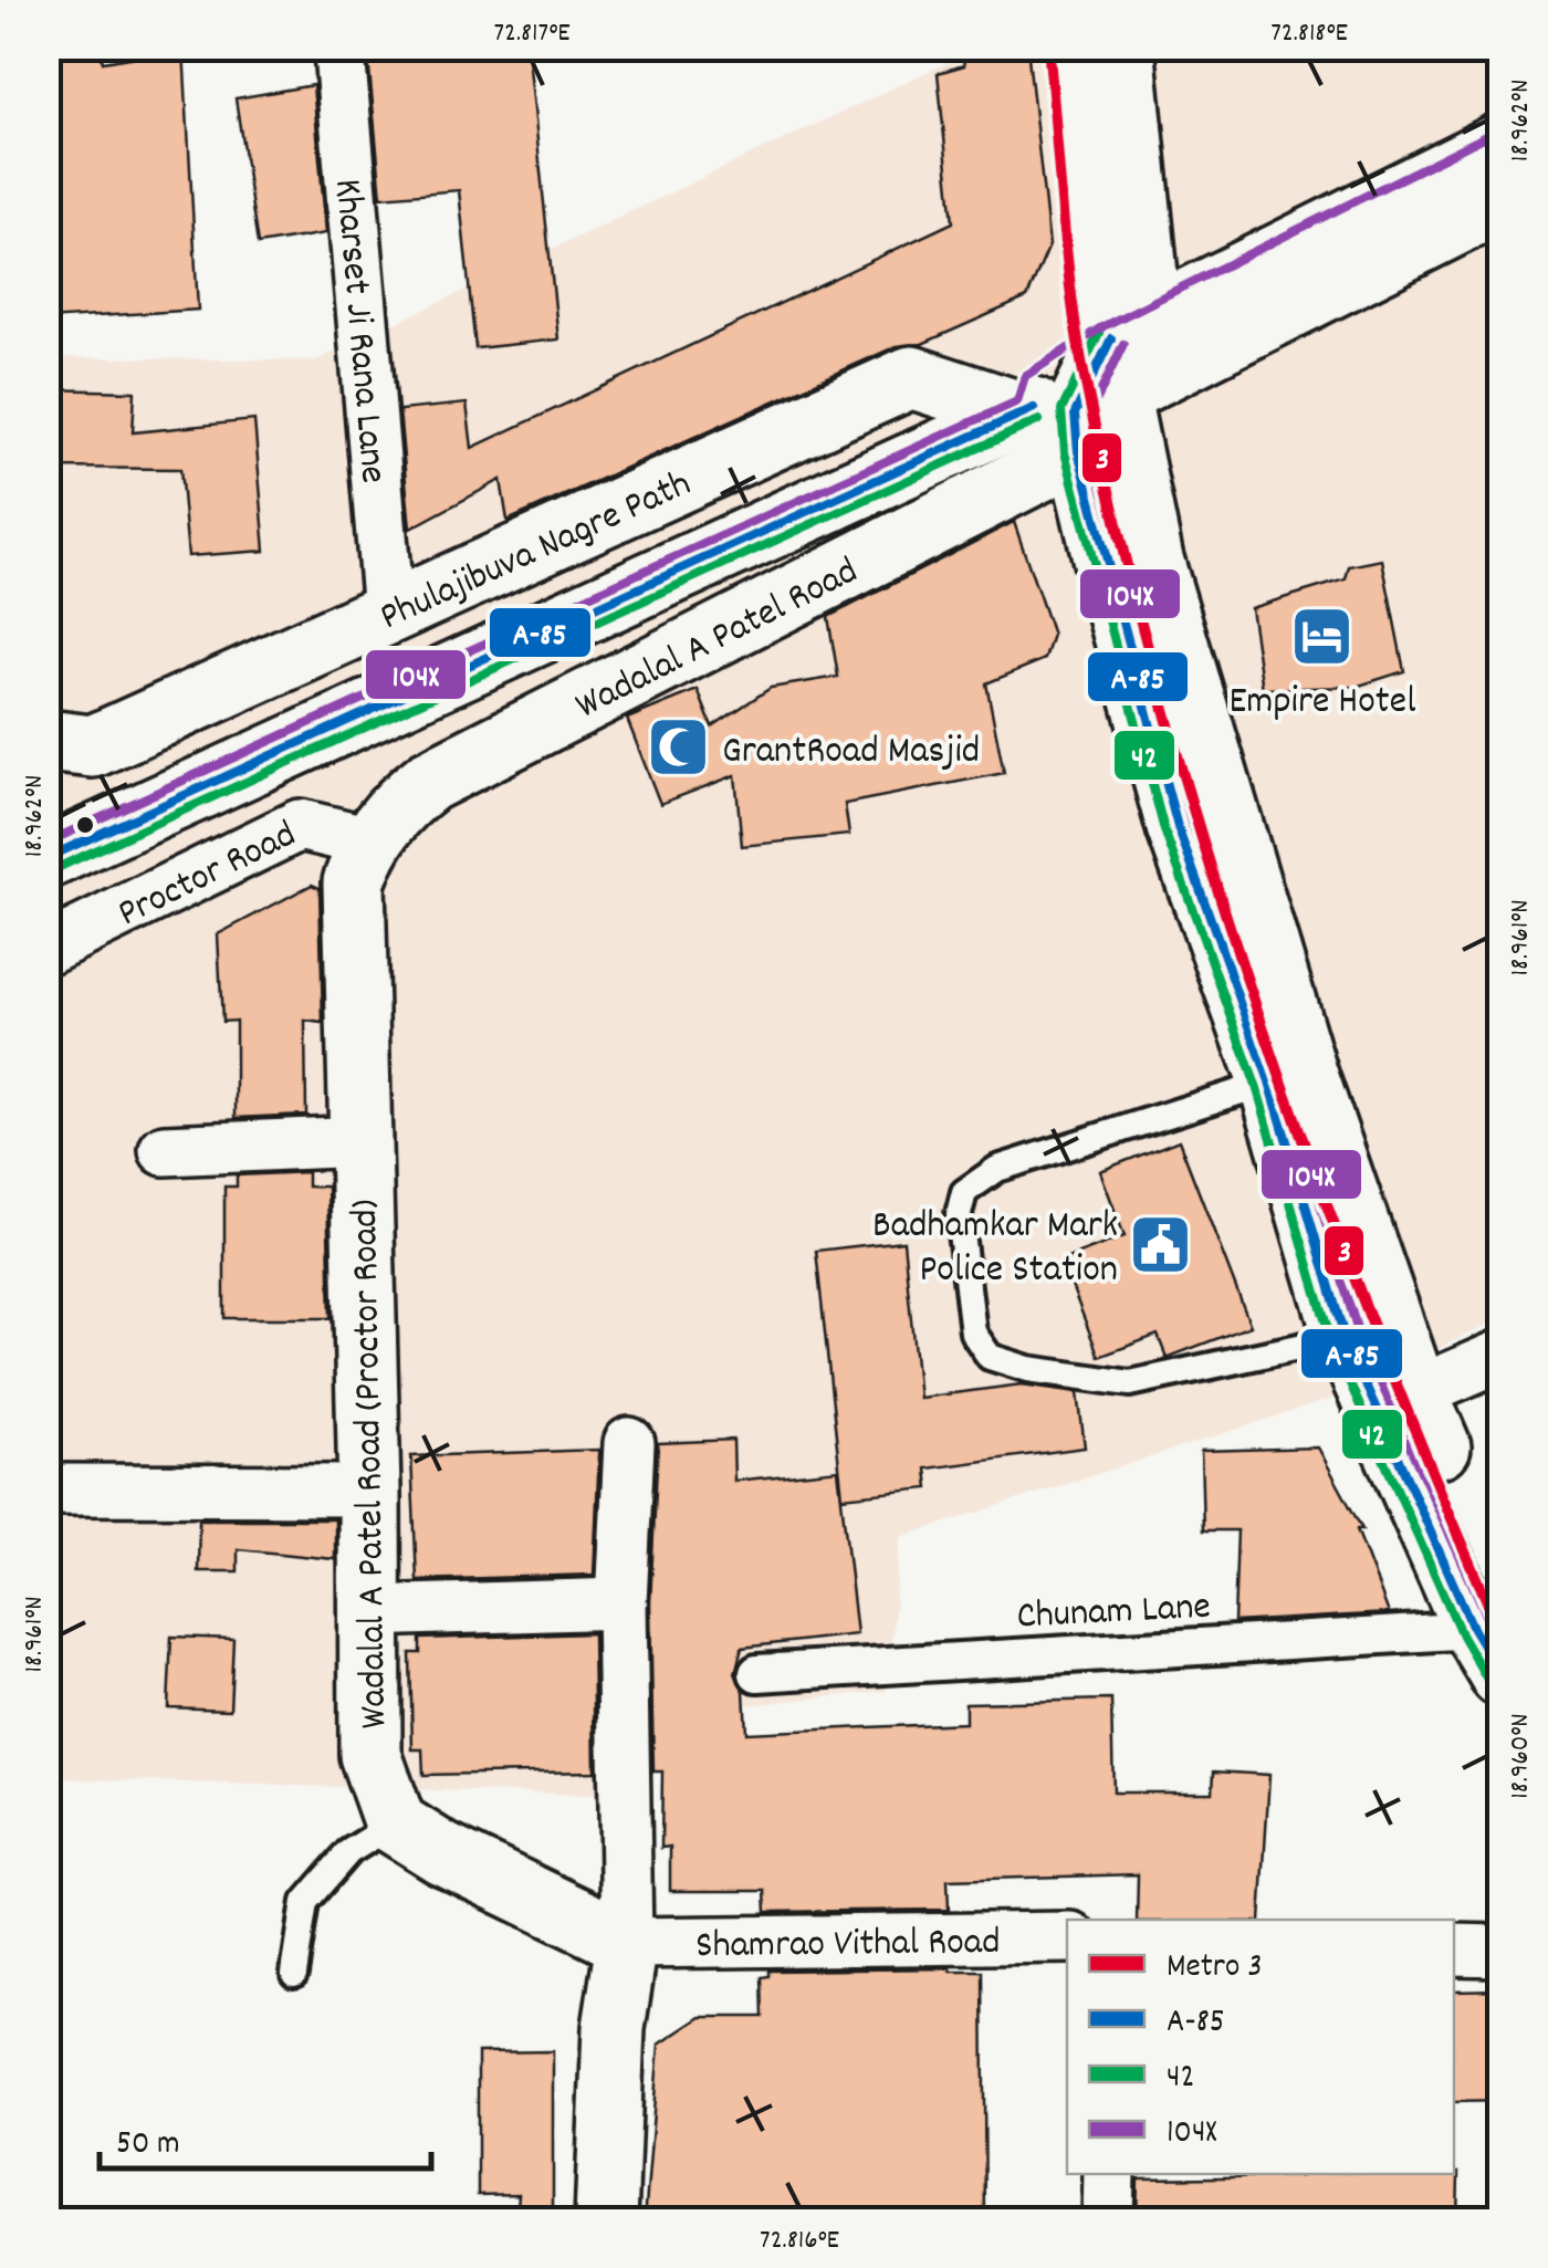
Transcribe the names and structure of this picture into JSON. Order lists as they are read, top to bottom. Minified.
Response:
{"streets":{"main road":["Phulajibuva Nagre Path","Wadalal A Patel Road","Wadalal A Patel Road (Proctor Road)"],"street":["Kharset Ji Rana Lane","Proctor Road","Chunam Lane","Shamrao Vithal Road"]},"crossings":[["Kharset Ji Rana Lane","Phulajibuva Nagre Path"],["Phulajibuva Nagre Path","Wadalal A Patel Road"],["Wadalal A Patel Road","Proctor Road"],["Wadalal A Patel Road","Wadalal A Patel Road (Proctor Road)"],["Proctor Road","Wadalal A Patel Road (Proctor Road)"]],"places":{"hotel":["Empire Hotel"],"mosque":["GrantRoad Masjid"],"public building":["Badhamkar Mark Police Station"]},"lines":["metro line 3","transit line 104X","transit line 42","transit line A-85"],"legend":["Metro 3","A-85","42","104X"],"scale_bar":"50 m","coordinates":["72.817°E","72.818°E","18.962°N","18.961°N","18.960°N","72.816°E"]}
